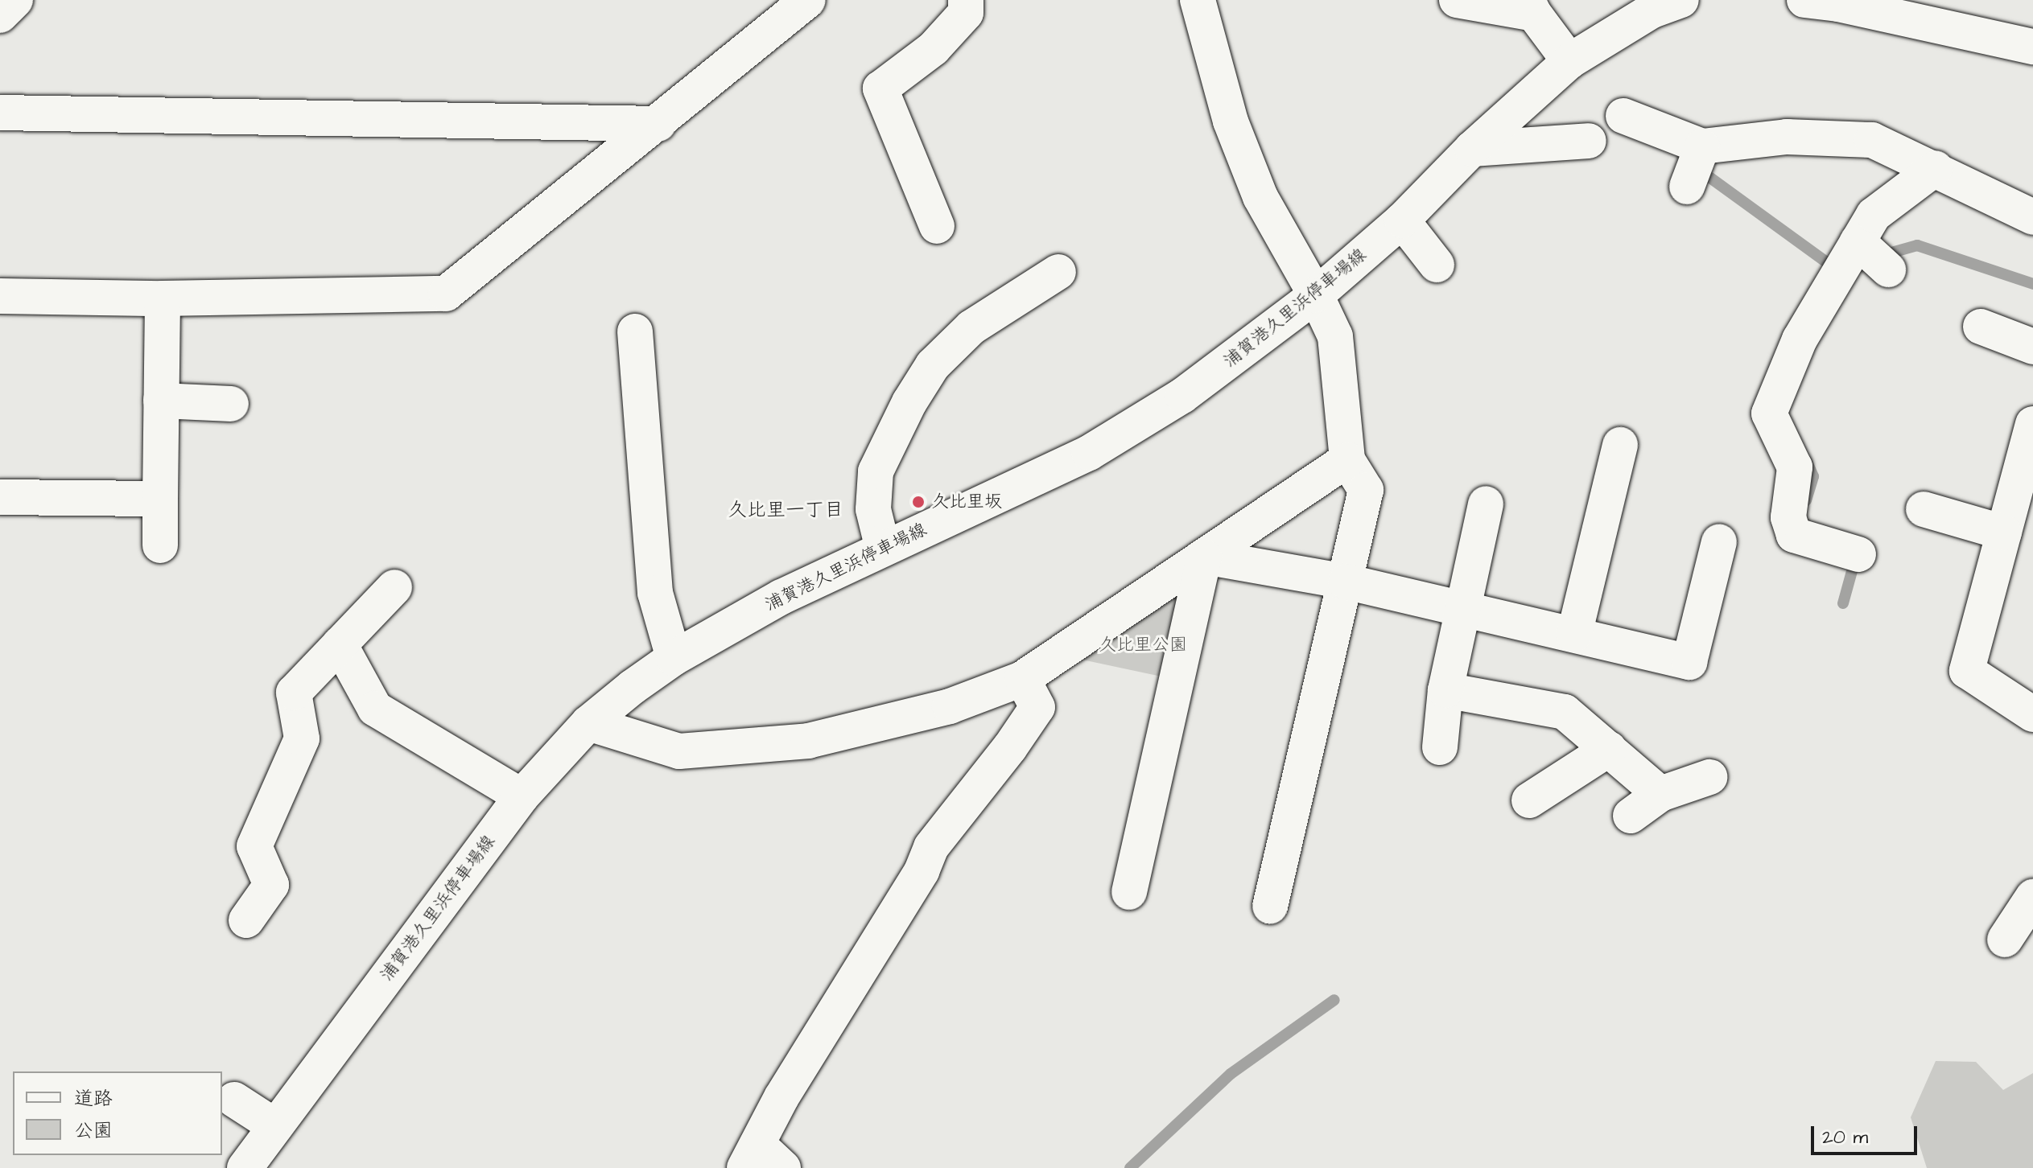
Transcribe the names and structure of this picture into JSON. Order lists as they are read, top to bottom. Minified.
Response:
{"streets":{"street":["浦賀港久里浜停車場線"]},"districts":["久比里一丁目"],"parks":["久比里公園"],"places":["久比里坂"],"legend":["道路","公園"],"scale_bar":"20 m"}
